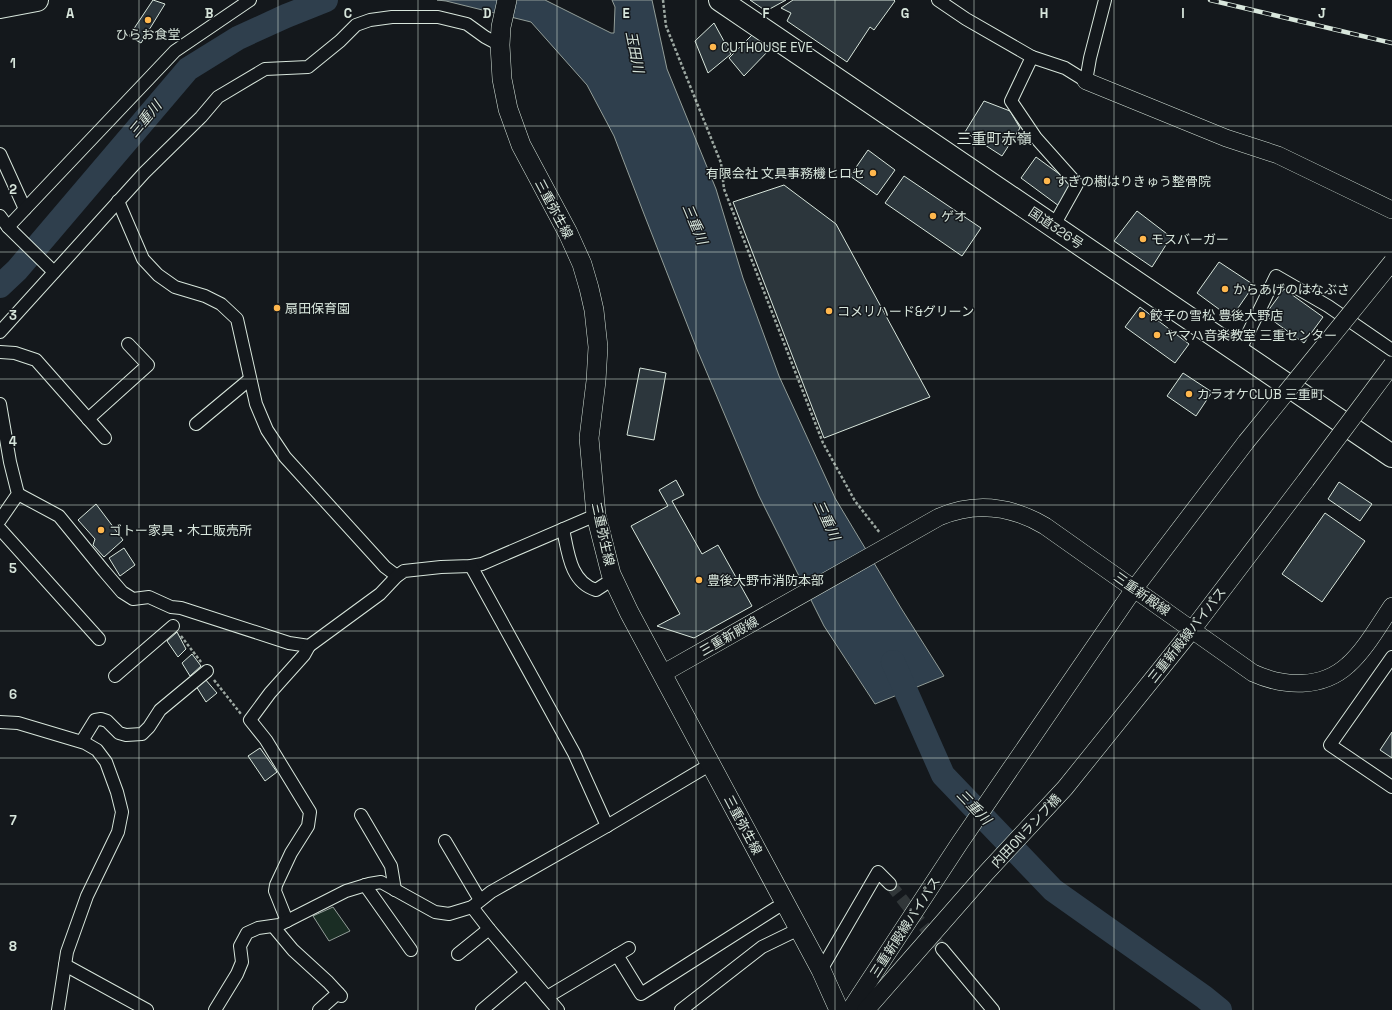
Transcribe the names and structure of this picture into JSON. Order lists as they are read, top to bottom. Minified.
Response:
{"streets":{"highway":["国道326号"],"main road":["三重弥生線","三重新殿線","三重新殿線バイパス","内田ONランプ橋"]},"crossings":[["三重弥生線","三重新殿線"],["三重新殿線","三重新殿線バイパス"],["三重新殿線バイパス","内田ONランプ橋"]],"districts":["三重町赤嶺"],"water":["玉田川","三重川"],"places":["ひらお食堂","CUTHOUSE EVE","有限会社 文具事務機ヒロセ","すぎの樹はりきゅう整骨院","ゲオ","モスバーガー","からあげのはなぶさ","扇田保育園","コメリハード&グリーン","餃子の雪松 豊後大野店","ヤマハ音楽教室 三重センター","カラオケCLUB 三重町","ゴトー家具・木工販売所","豊後大野市消防本部"],"grid":{"columns":["A","B","C","D","E","F","G","H","I","J"],"rows":["1","2","3","4","5","6","7","8"]}}
